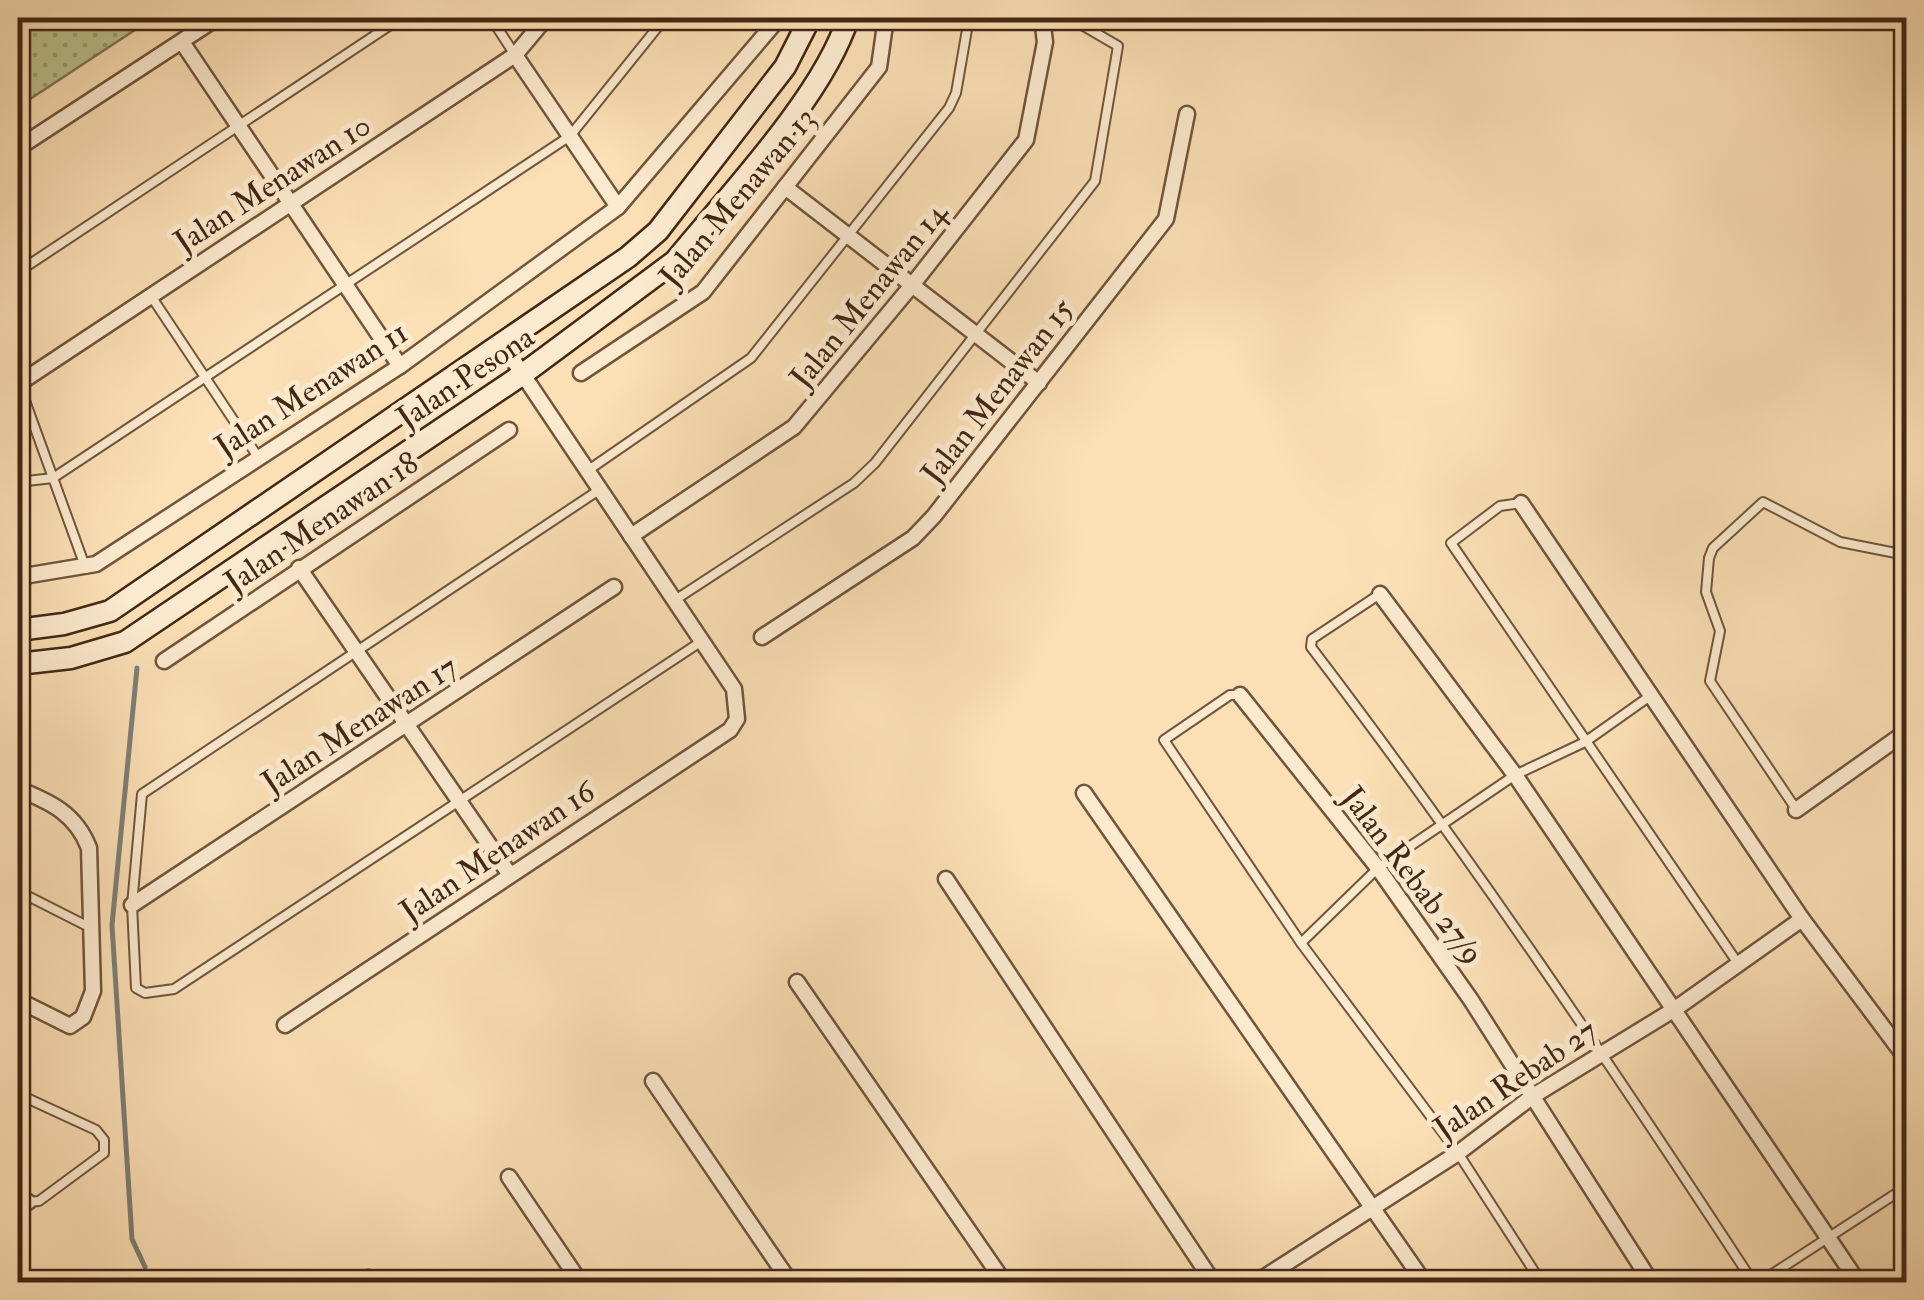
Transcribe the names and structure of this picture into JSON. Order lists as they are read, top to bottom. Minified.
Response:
{"streets":{"street":["Jalan Menawan 10","Jalan Menawan 13","Jalan Menawan 14","Jalan Pesona","Jalan Menawan 11","Jalan Menawan 15","Jalan Menawan 18","Jalan Menawan 17","Jalan Menawan 16","Jalan Rebab 27/9","Jalan Rebab 27"]},"crossings":[["Jalan Rebab 27/9","Jalan Rebab 27"]]}
